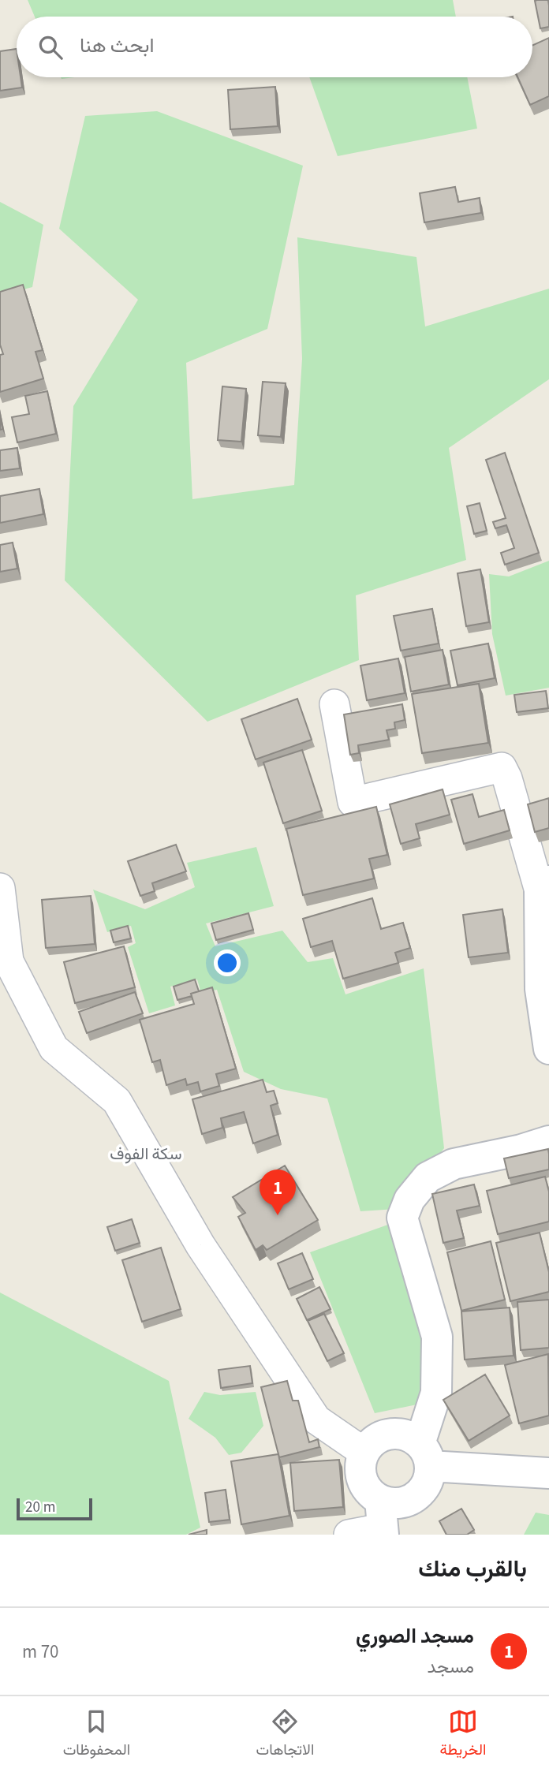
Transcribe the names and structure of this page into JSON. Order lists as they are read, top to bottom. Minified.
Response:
{"districts":["سكة الفوف"],"scale_bar":"20 m","page":{"search":"ابحث هنا","pins":"1","scale":"20 m","heading":"بالقرب منك","list":[{"mark":"1","name":"مسجد الصوري","note":"مسجد","value":"70 m"}],"nav":["الخريطة","الاتجاهات","المحفوظات"]}}
